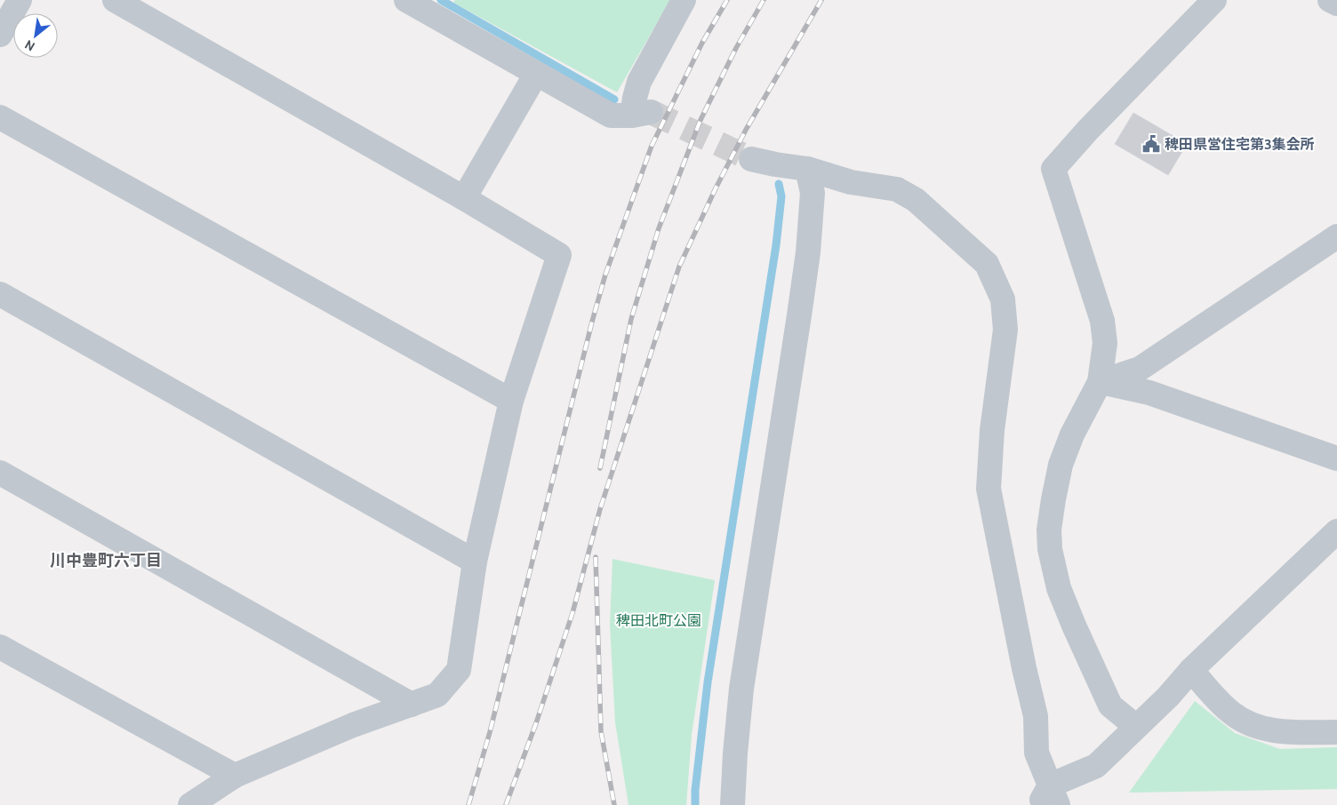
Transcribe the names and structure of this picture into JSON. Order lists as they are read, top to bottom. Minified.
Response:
{"districts":["川中豊町六丁目"],"parks":["稗田北町公園"],"places":{"public building":["稗田県営住宅第3集会所"]},"north":"bottom left"}
